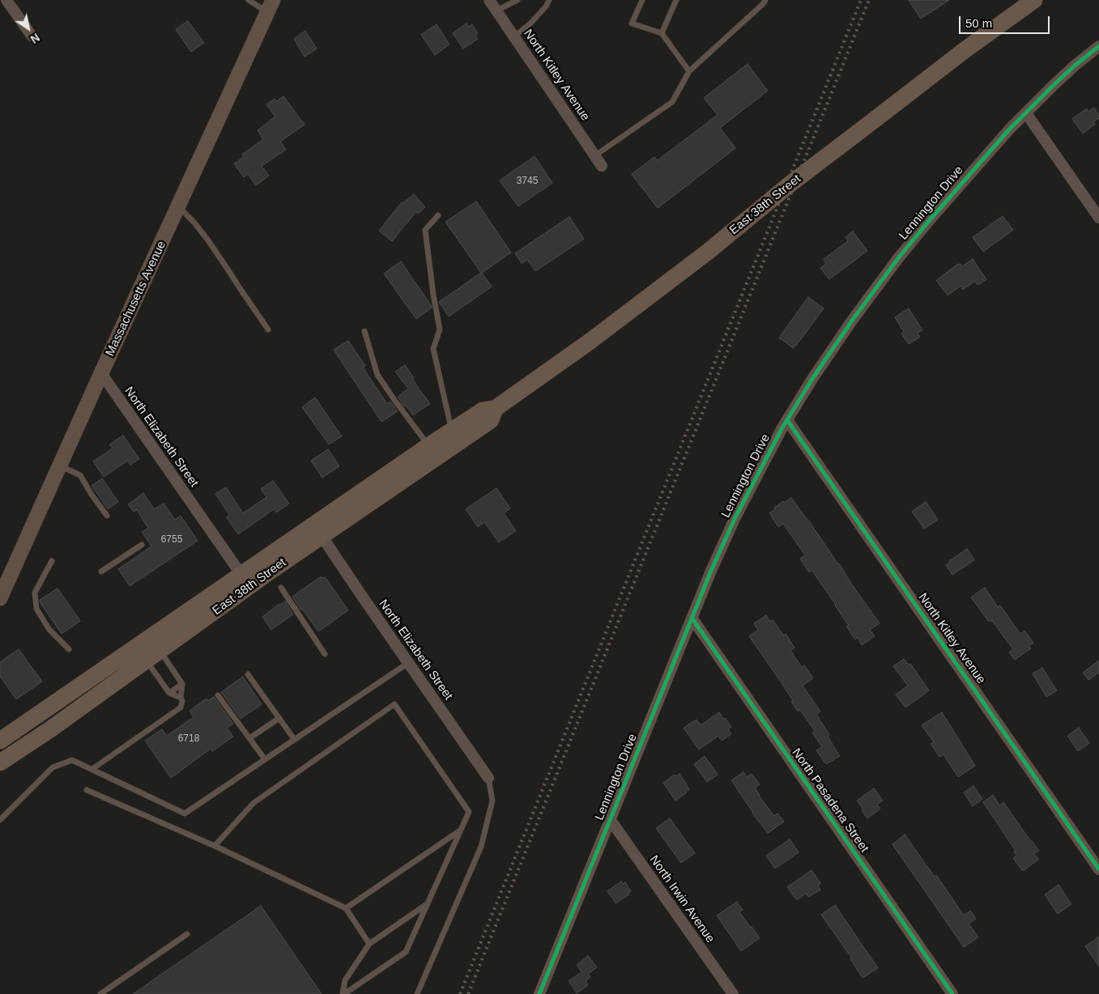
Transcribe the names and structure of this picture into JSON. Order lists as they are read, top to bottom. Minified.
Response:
{"streets":{"main road":["East 38th Street","Massachusetts Avenue"],"street":["North Kitley Avenue","Lennington Drive","North Elizabeth Street","North Pasadena Street","North Irwin Avenue"]},"crossings":[["North Kitley Avenue","Lennington Drive"],["Lennington Drive","North Pasadena Street"],["Lennington Drive","North Irwin Avenue"],["East 38th Street","North Elizabeth Street"],["Massachusetts Avenue","North Elizabeth Street"]],"house_numbers":["3745","6755","6718"],"scale_bar":"50 m","north":"bottom right"}
